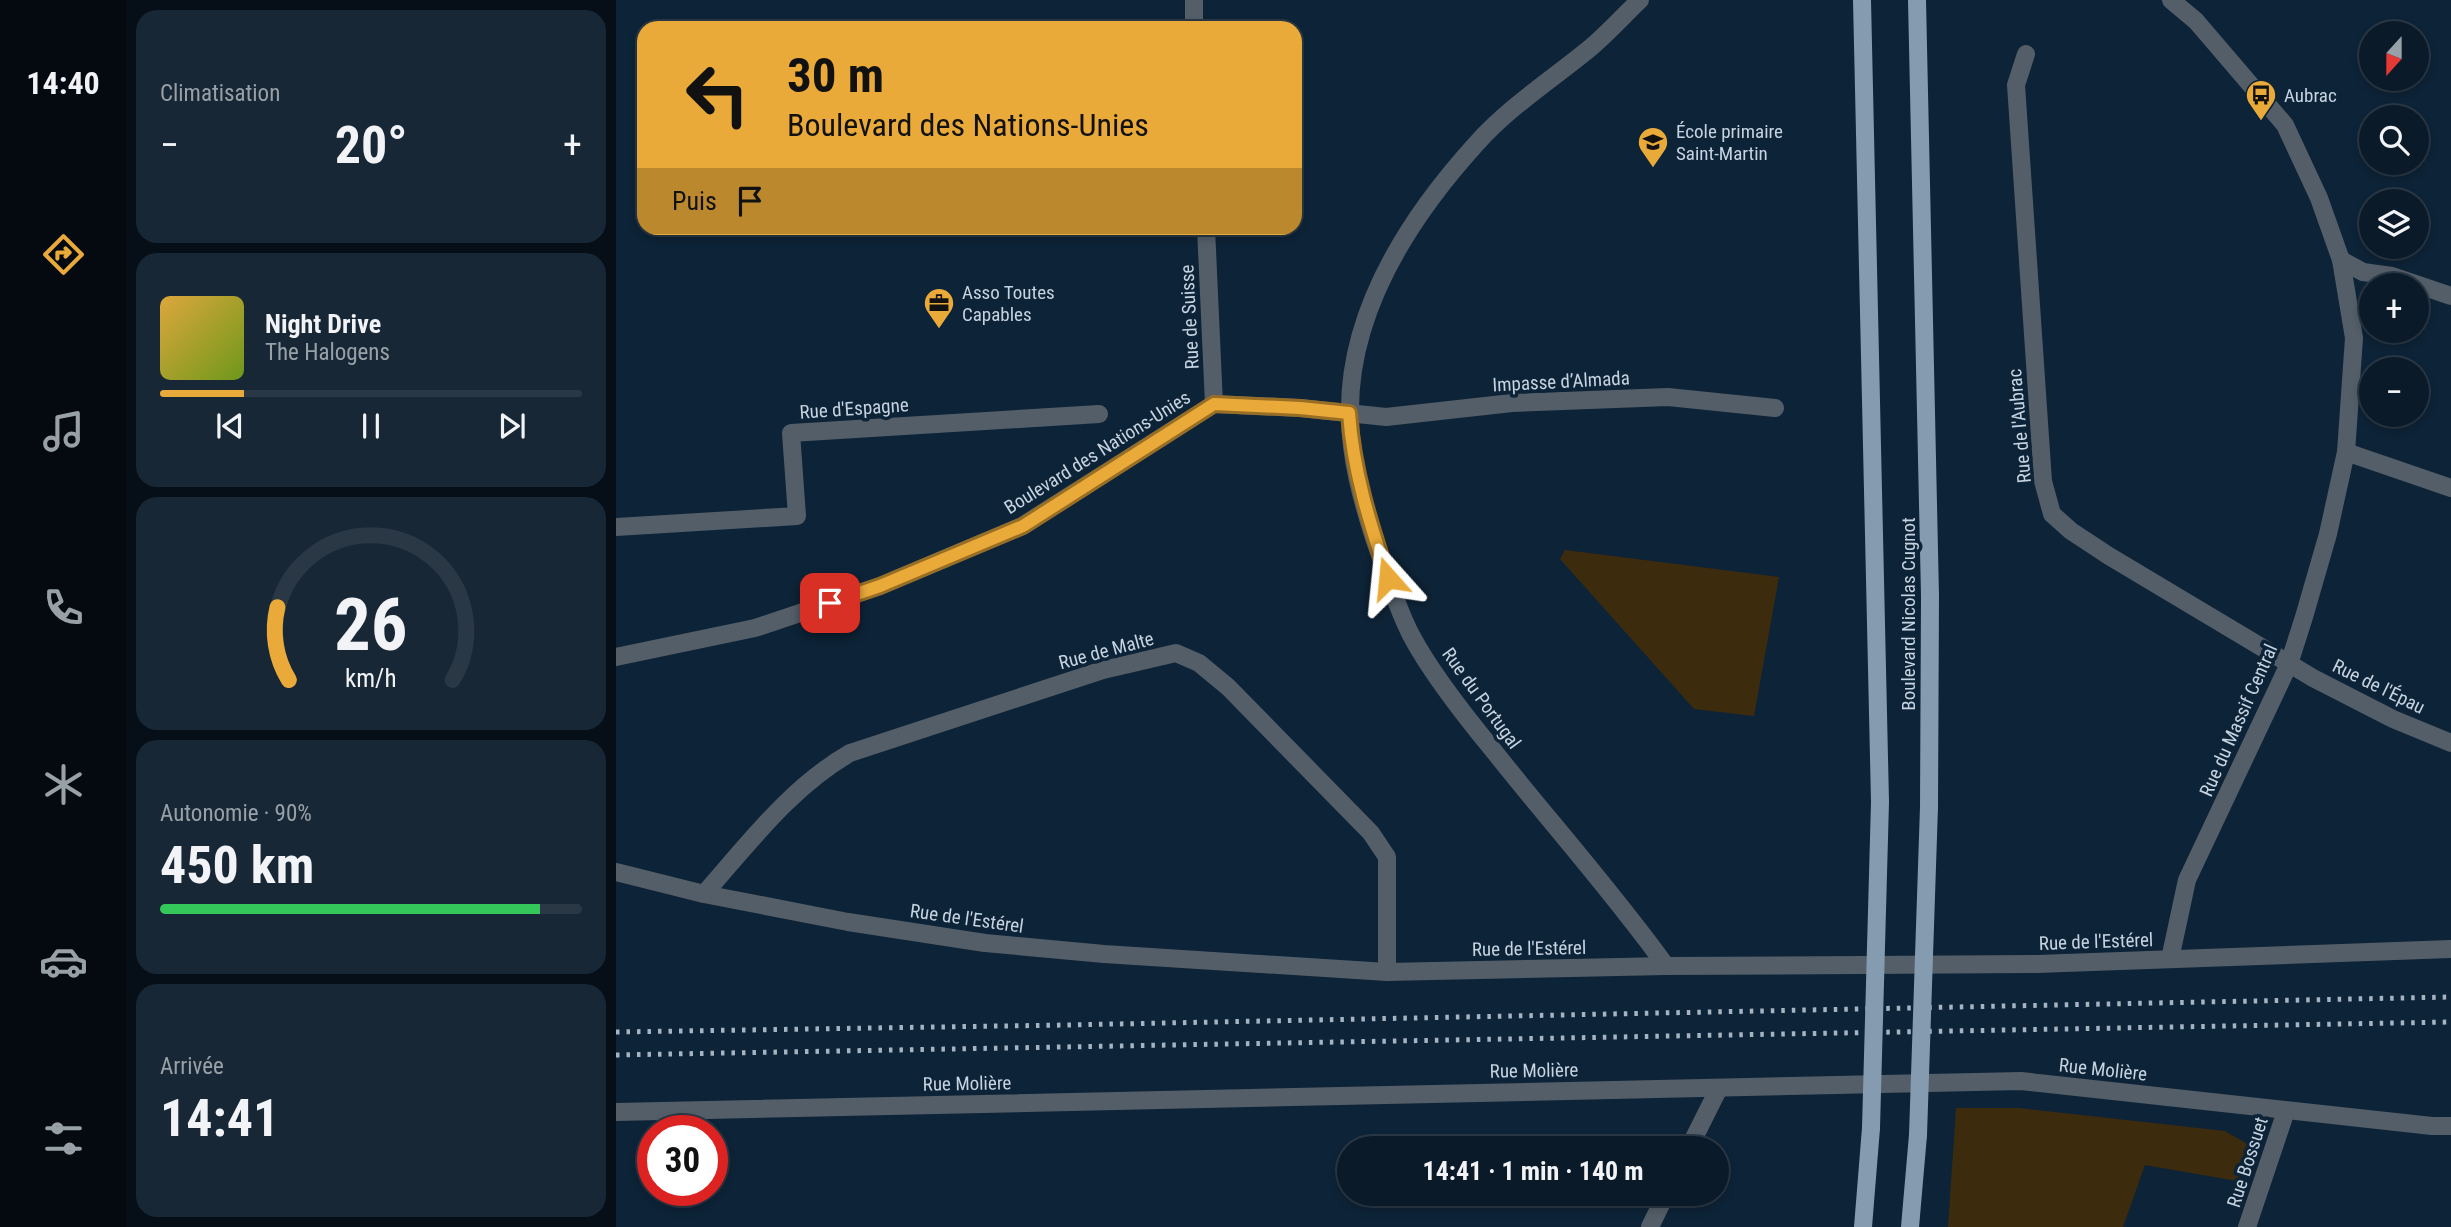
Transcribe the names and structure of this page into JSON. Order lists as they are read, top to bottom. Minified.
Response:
{"streets":{"main road":["Boulevard Nicolas Cugnot"],"street":["Rue de Suisse","Impasse d’Almada","Rue d'Espagne","Rue de l'Aubrac","Boulevard des Nations-Unies","Rue de Malte","Rue de l'Épau","Rue du Portugal","Rue du Massif Central","Rue de l'Estérel","Rue Molière","Rue Bossuet"]},"crossings":[["Rue de Suisse","Boulevard des Nations-Unies"],["Impasse d’Almada","Boulevard des Nations-Unies"],["Impasse d’Almada","Rue du Portugal"],["Rue de l'Aubrac","Rue de l'Épau"],["Rue de l'Aubrac","Rue du Massif Central"],["Boulevard des Nations-Unies","Rue du Portugal"],["Rue de Malte","Rue de l'Estérel"],["Rue de l'Épau","Rue du Massif Central"],["Rue du Portugal","Rue de l'Estérel"],["Rue du Massif Central","Rue de l'Estérel"],["Rue Molière","Rue Bossuet"]],"places":{"bus stop":["Aubrac"],"school or university":["École primaire Saint-Martin"],"office":["Asso Toutes Capables"]},"north":"bottom","page":{"tabs":"14:40","tile":["Climatisation",["Autonomie · 90%","450 km"],["Arrivée","14:41"]],"map_buttons":["+","−"],"turn":["30 m","Boulevard des Nations-Unies"],"heat":["−","20°","+"],"then":"Puis","song":["Night Drive","The Halogens"],"limit":"30","trip":"14:41 · 1 min · 140 m","gauge":["26","km/h"]}}
